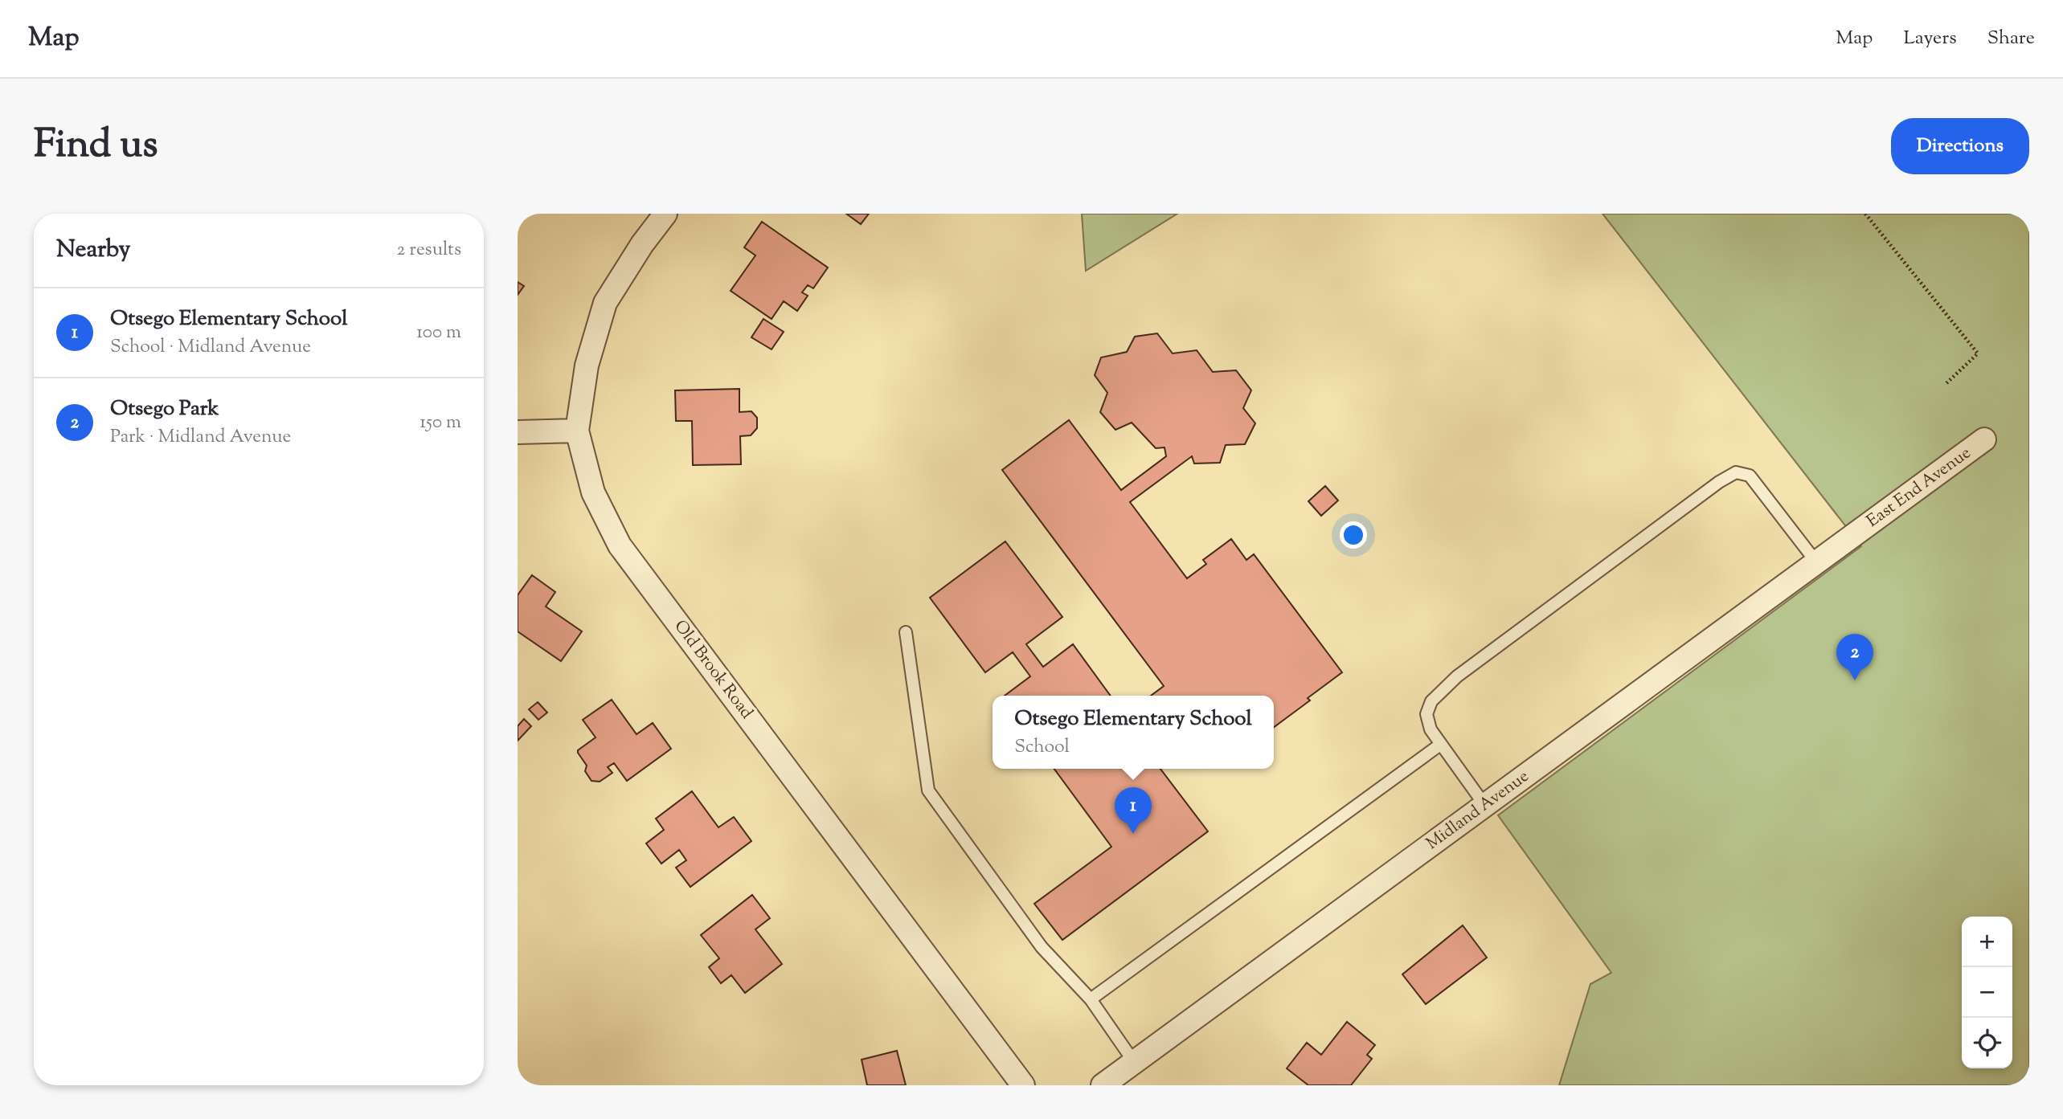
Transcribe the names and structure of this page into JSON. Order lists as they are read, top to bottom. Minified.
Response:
{"streets":{"street":["East End Avenue","Old Brook Road","Midland Avenue"]},"crossings":[["East End Avenue","Midland Avenue"]],"page":{"header":"Map","nav":["Map","Layers","Share"],"title":"Find us","buttons":"Directions","heading":["Nearby","2 results"],"list":[{"mark":"1","name":"Otsego Elementary School","note":"School · Midland Avenue","value":"100 m"},{"mark":"2","name":"Otsego Park","note":"Park · Midland Avenue","value":"150 m"}],"pins":["2","1"],"popup":["Otsego Elementary School","School"],"map_buttons":["+","−"]}}
